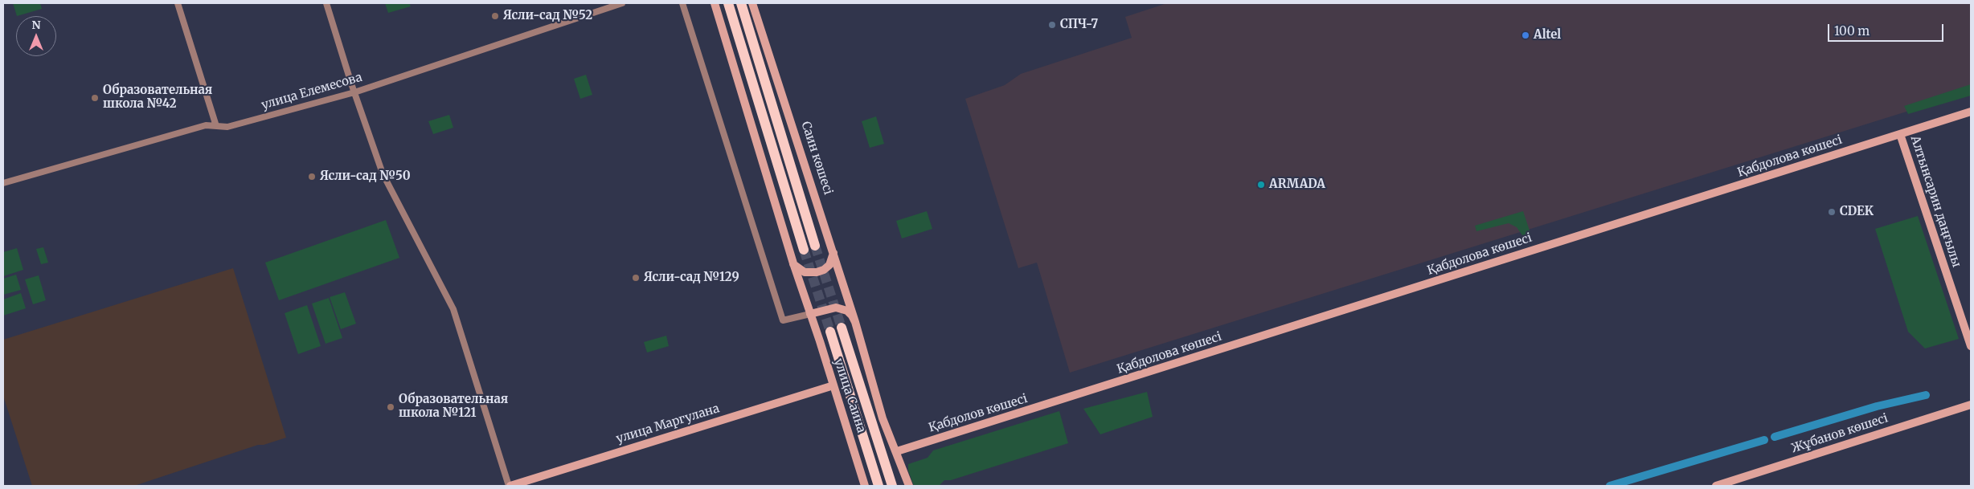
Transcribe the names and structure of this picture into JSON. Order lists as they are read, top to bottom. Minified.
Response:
{"streets":{"street":["улица Елемесова","Қабдолова көшесі","Саин көшесі","Алтынсарин даңғылы","улица Саина","Қабдолов көшесі","улица Маргулана","Жұбанов көшесі"]},"crossings":[["Қабдолова көшесі","Алтынсарин даңғылы"],["Қабдолова көшесі","Қабдолов көшесі"],["Саин көшесі","Қабдолов көшесі"],["улица Саина","улица Маргулана"]],"places":["Ясли-сад №52","СПЧ-7","Altel","Образовательная школа №42","Ясли-сад №50","ARMADA","CDEK","Ясли-сад №129","Образовательная школа №121"],"scale_bar":"100 m","north":"top"}
